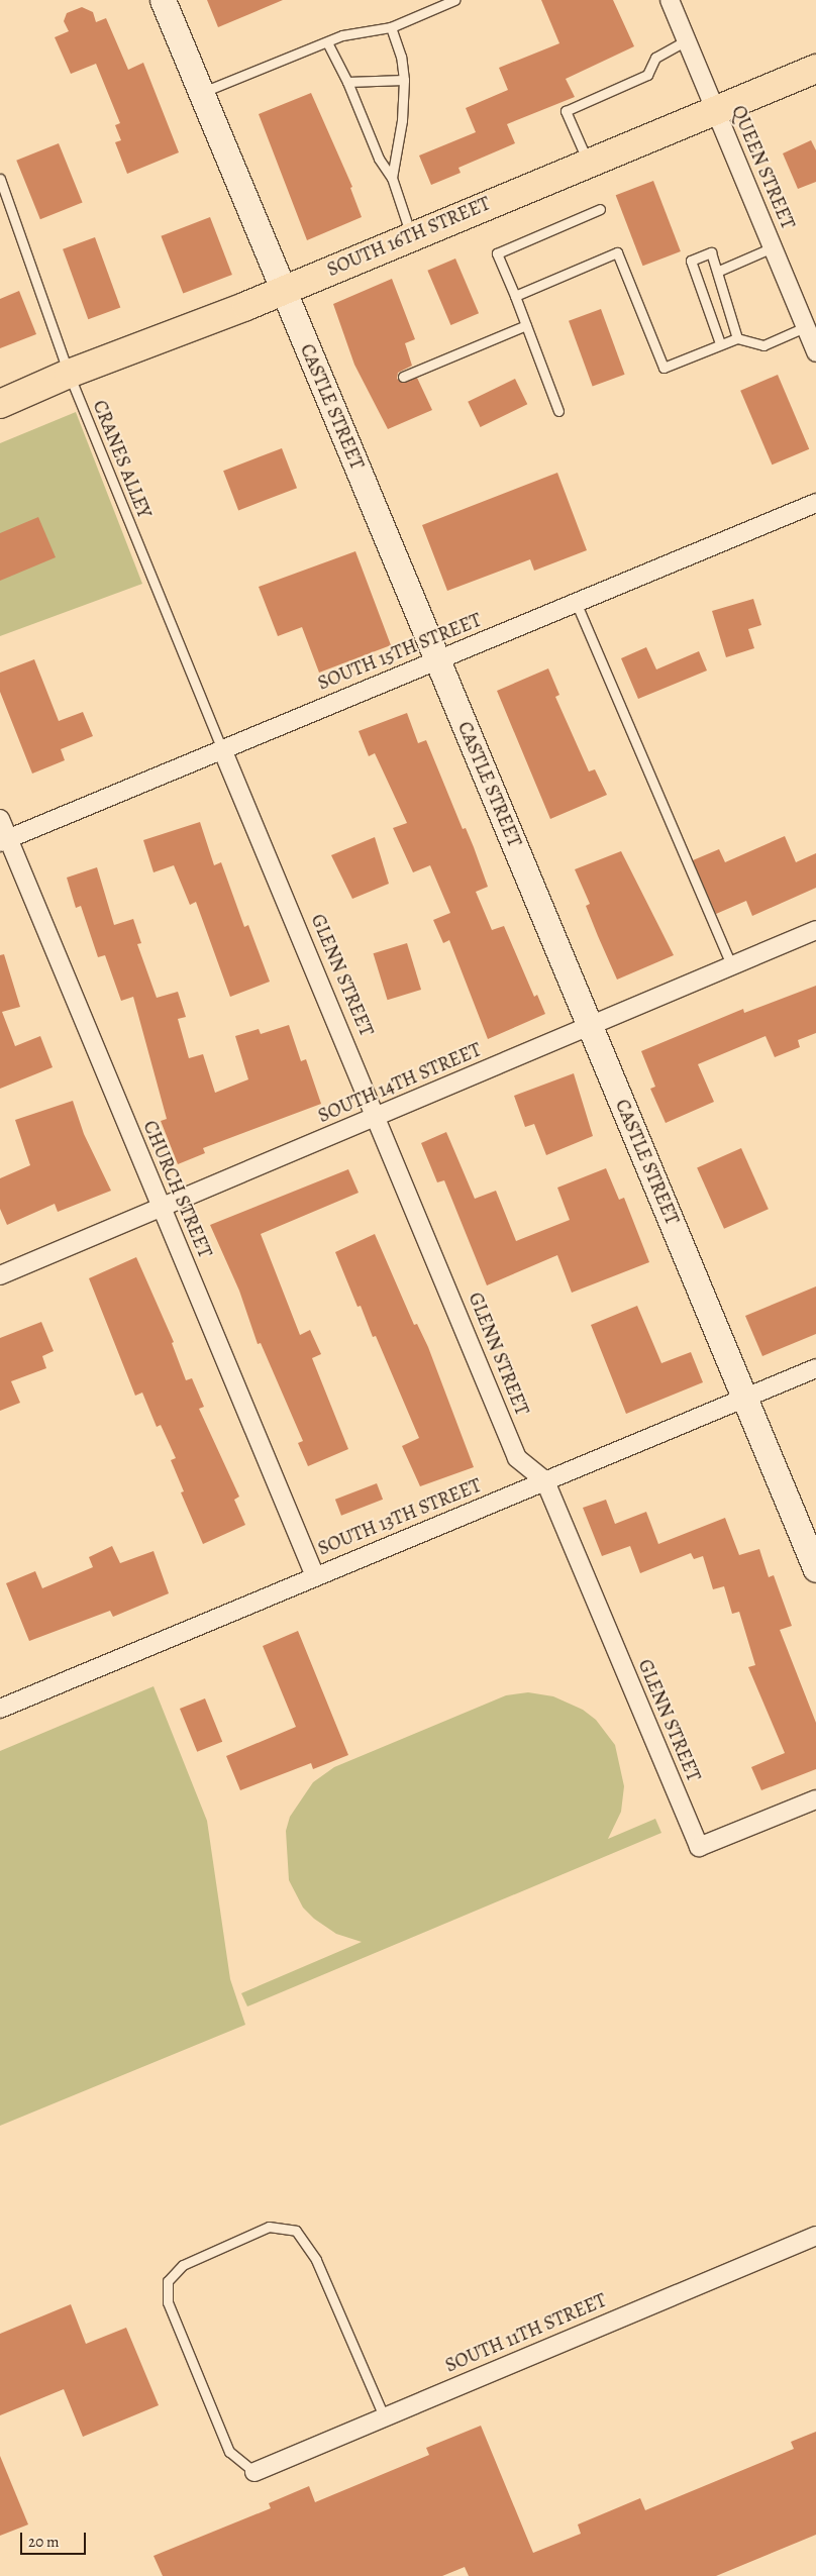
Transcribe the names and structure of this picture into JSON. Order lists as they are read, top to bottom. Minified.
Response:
{"streets":{"main road":["SOUTH 16TH STREET"],"street":["QUEEN STREET","CASTLE STREET","SOUTH 15TH STREET","GLENN STREET","SOUTH 14TH STREET","CHURCH STREET","SOUTH 13TH STREET","SOUTH 11TH STREET"],"lane":["CRANES ALLEY"]},"crossings":[["QUEEN STREET","SOUTH 16TH STREET"],["SOUTH 16TH STREET","CASTLE STREET"],["SOUTH 16TH STREET","CRANES ALLEY"],["CASTLE STREET","SOUTH 15TH STREET"],["CASTLE STREET","SOUTH 14TH STREET"],["CASTLE STREET","SOUTH 13TH STREET"],["CRANES ALLEY","SOUTH 15TH STREET"],["CRANES ALLEY","GLENN STREET"],["SOUTH 15TH STREET","GLENN STREET"],["SOUTH 15TH STREET","CHURCH STREET"],["GLENN STREET","SOUTH 14TH STREET"],["GLENN STREET","SOUTH 13TH STREET"],["SOUTH 14TH STREET","CHURCH STREET"],["CHURCH STREET","SOUTH 13TH STREET"]],"scale_bar":"20 m"}
